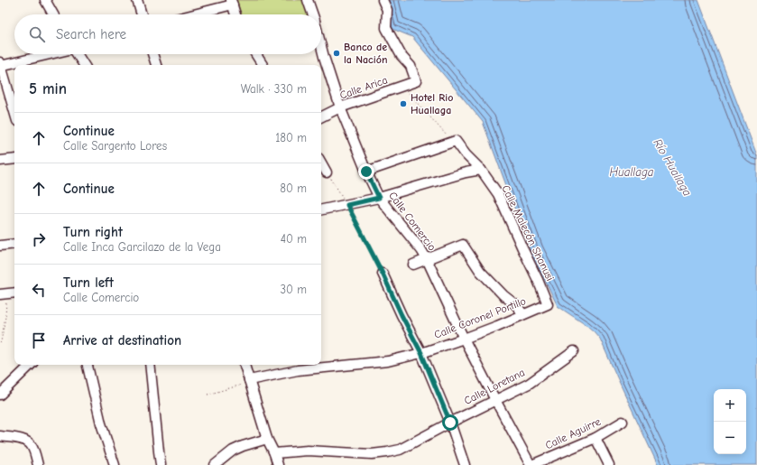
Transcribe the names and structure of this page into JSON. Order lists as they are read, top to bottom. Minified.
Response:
{"streets":{"street":["Calle Arica","Calle Comercio","Calle Malecón Shanusi","Calle Coronel Portillo","Calle Loretana","Calle Aguirre"]},"crossings":[["Calle Arica","Calle Comercio"],["Calle Comercio","Calle Coronel Portillo"],["Calle Comercio","Calle Loretana"],["Calle Comercio","Calle Aguirre"],["Calle Malecón Shanusi","Calle Coronel Portillo"]],"water":["Río Huallaga","Huallaga"],"places":["Banco de la Nación","Hotel Rio Huallaga"],"page":{"search":"Search here","heading":["5 min","Walk · 330 m"],"list":[["Continue","Calle Sargento Lores","180 m"],["Continue","80 m"],["Turn right","Calle Inca Garcilazo de la Vega","40 m"],["Turn left","Calle Comercio","30 m"],"Arrive at destination"],"map_buttons":["+","−"]}}
